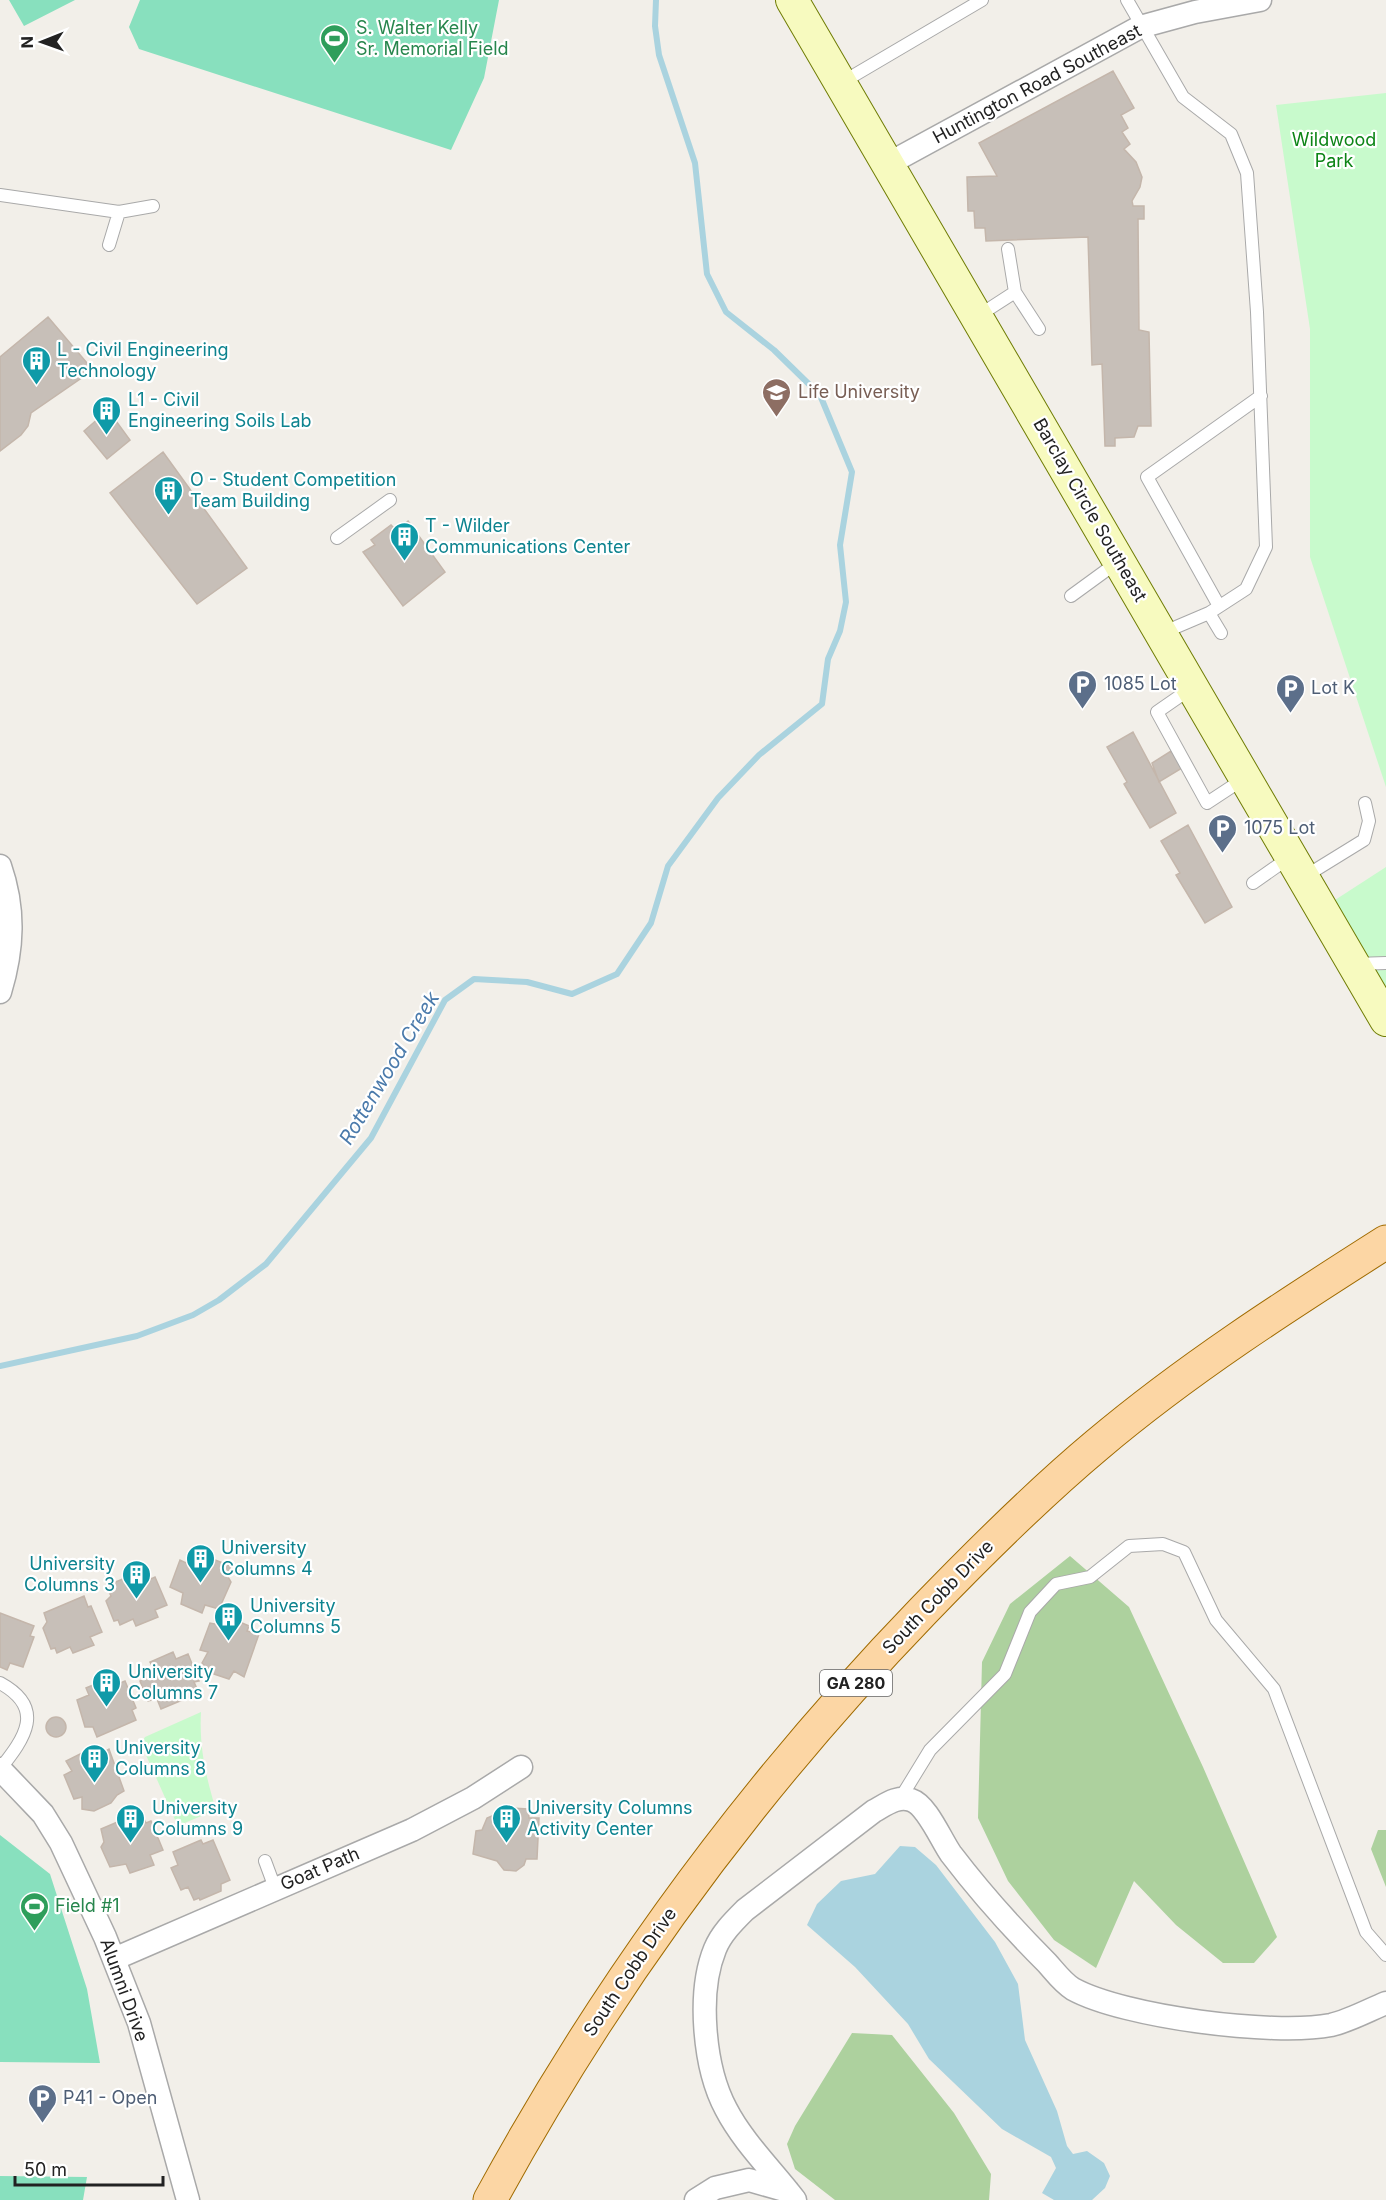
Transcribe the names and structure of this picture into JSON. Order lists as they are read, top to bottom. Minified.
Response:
{"streets":{"main road":["South Cobb Drive","GA 280"],"street":["Huntington Road Southeast","Barclay Circle Southeast","Goat Path","Alumni Drive"]},"crossings":[["Huntington Road Southeast","Barclay Circle Southeast"],["Goat Path","Alumni Drive"]],"water":["Rottenwood Creek"],"parks":["Wildwood Park"],"places":{"sports":["S. Walter Kelly Sr. Memorial Field","Field #1"],"building":["L - Civil Engineering Technology","L1 - Civil Engineering Soils Lab","O - Student Competition Team Building","T - Wilder Communications Center","University Columns 4","University Columns 3","University Columns 5","University Columns 7","University Columns 8","University Columns 9","University Columns Activity Center"],"school or university":["Life University"],"parking":["1085 Lot","Lot K","1075 Lot","P41 - Open"]},"scale_bar":"50 m","north":"left"}
